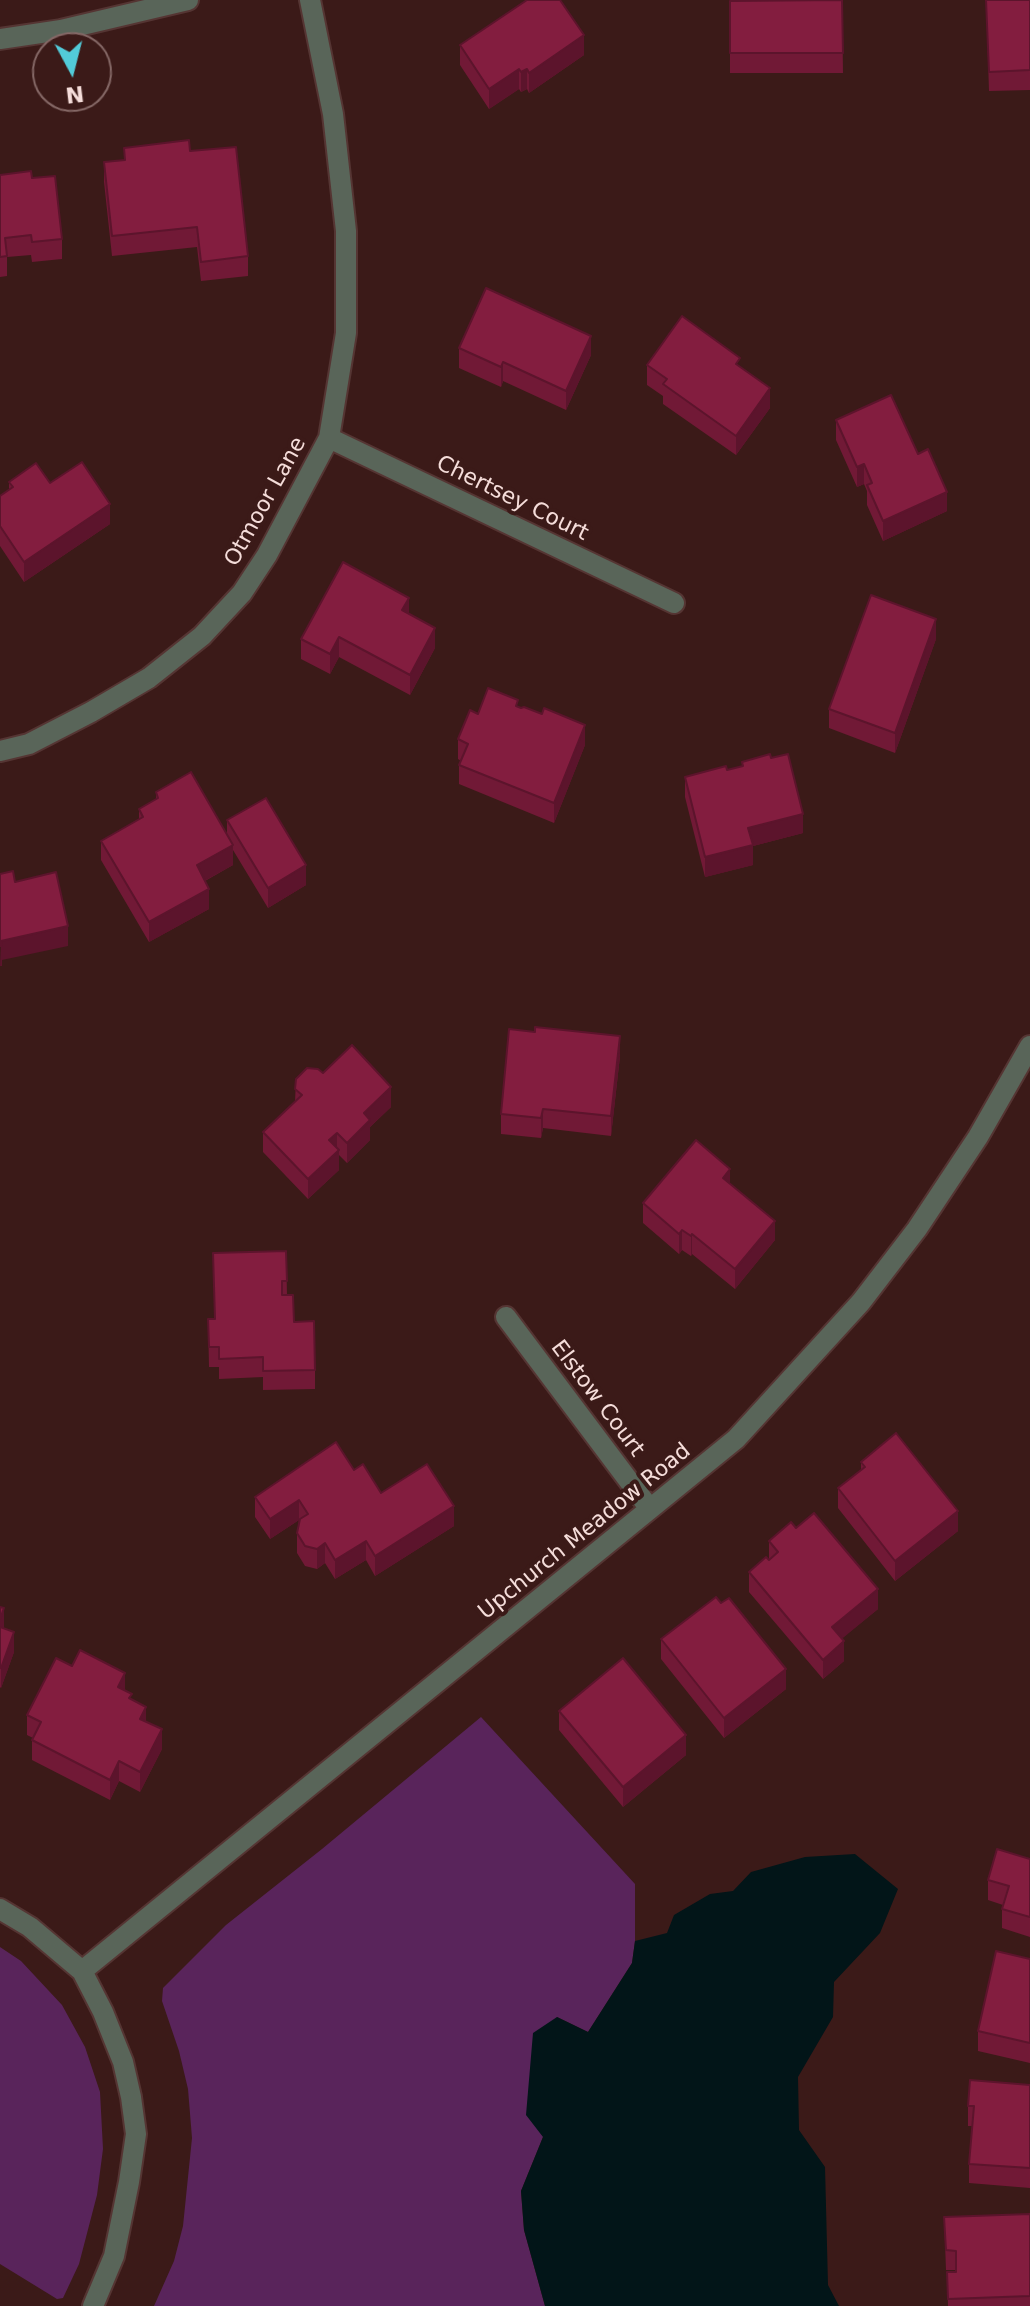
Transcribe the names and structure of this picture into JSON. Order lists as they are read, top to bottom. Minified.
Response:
{"streets":{"street":["Chertsey Court","Otmoor Lane","Elstow Court","Upchurch Meadow Road"]},"crossings":[["Chertsey Court","Otmoor Lane"],["Elstow Court","Upchurch Meadow Road"]],"north":"bottom"}
